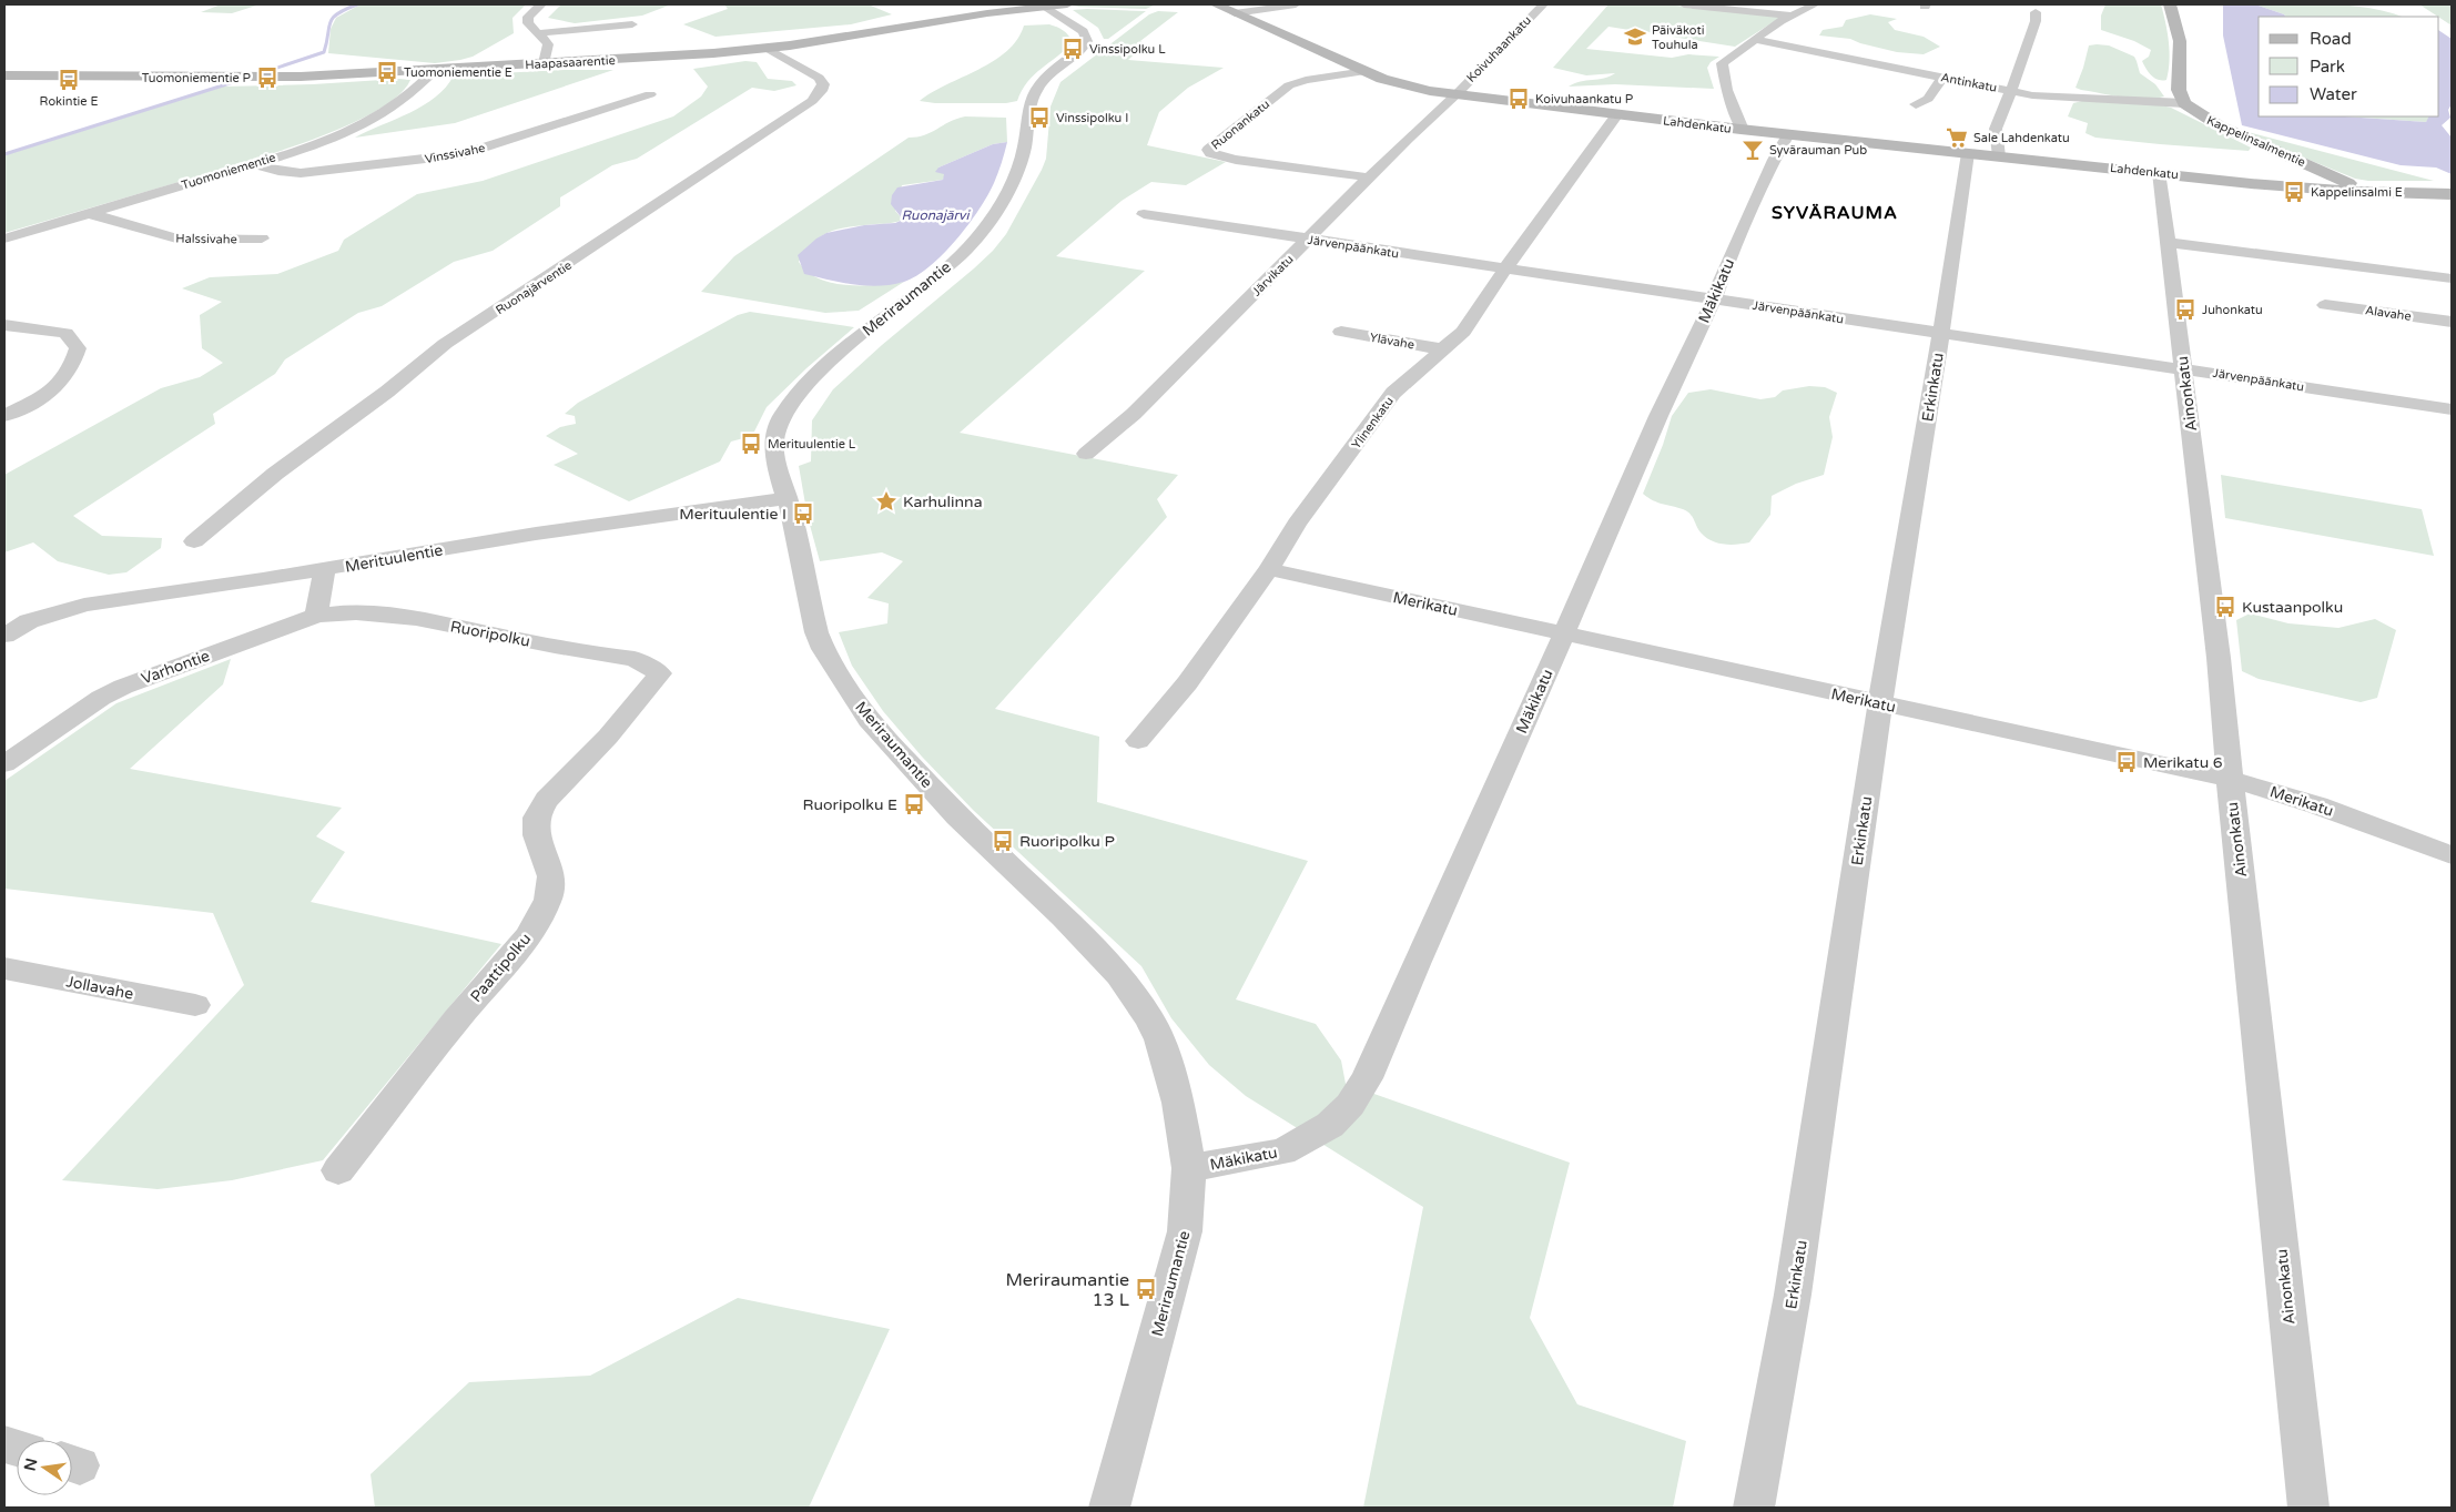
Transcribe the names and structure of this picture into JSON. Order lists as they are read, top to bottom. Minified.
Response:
{"streets":{"main road":["Haapasaarentie","Lahdenkatu","Kappelinsalmentie"],"street":["Koivuhaankatu","Antinkatu","Ruonankatu","Vinssivahe","Tuomoniementie","Halssivahe","Järvenpäänkatu","Järvikatu","Ruonajärventie","Mäkikatu","Meriraumantie","Alavahe","Ylävahe","Erkinkatu","Ainonkatu","Ylinenkatu","Merituulentie","Merikatu","Ruoripolku","Varhontie","Paattipolku","Jollavahe"]},"crossings":[["Koivuhaankatu","Lahdenkatu"],["Koivuhaankatu","Järvikatu"],["Haapasaarentie","Tuomoniementie"],["Haapasaarentie","Ruonajärventie"],["Haapasaarentie","Meriraumantie"],["Antinkatu","Kappelinsalmentie"],["Ruonankatu","Lahdenkatu"],["Ruonankatu","Järvikatu"],["Lahdenkatu","Kappelinsalmentie"],["Lahdenkatu","Järvikatu"],["Lahdenkatu","Mäkikatu"],["Lahdenkatu","Erkinkatu"],["Lahdenkatu","Ainonkatu"],["Lahdenkatu","Ylinenkatu"],["Vinssivahe","Tuomoniementie"],["Tuomoniementie","Halssivahe"],["Järvenpäänkatu","Järvikatu"],["Järvenpäänkatu","Mäkikatu"],["Järvenpäänkatu","Erkinkatu"],["Järvenpäänkatu","Ainonkatu"],["Järvenpäänkatu","Ylinenkatu"],["Mäkikatu","Meriraumantie"],["Mäkikatu","Merikatu"],["Meriraumantie","Merituulentie"],["Ylävahe","Ylinenkatu"],["Erkinkatu","Merikatu"],["Ainonkatu","Merikatu"],["Ylinenkatu","Merikatu"],["Ruoripolku","Varhontie"],["Ruoripolku","Paattipolku"]],"districts":["SYVÄRAUMA"],"water":["Ruonajärvi"],"places":{"school or university":["Päiväkoti Touhula"],"bus stop":["Vinssipolku L","Tuomoniementie E","Tuomoniementie P","Rokintie E","Koivuhaankatu P","Vinssipolku I","Kappelinsalmi E","Juhonkatu","Merituulentie L","Merituulentie I","Kustaanpolku","Merikatu 6","Ruoripolku E","Ruoripolku P","Meriraumantie 13 L"],"supermarket":["Sale Lahdenkatu"],"bar":["Syvärauman Pub"],"place":["Karhulinna"]},"legend":["Road","Park","Water"],"north":"left"}
